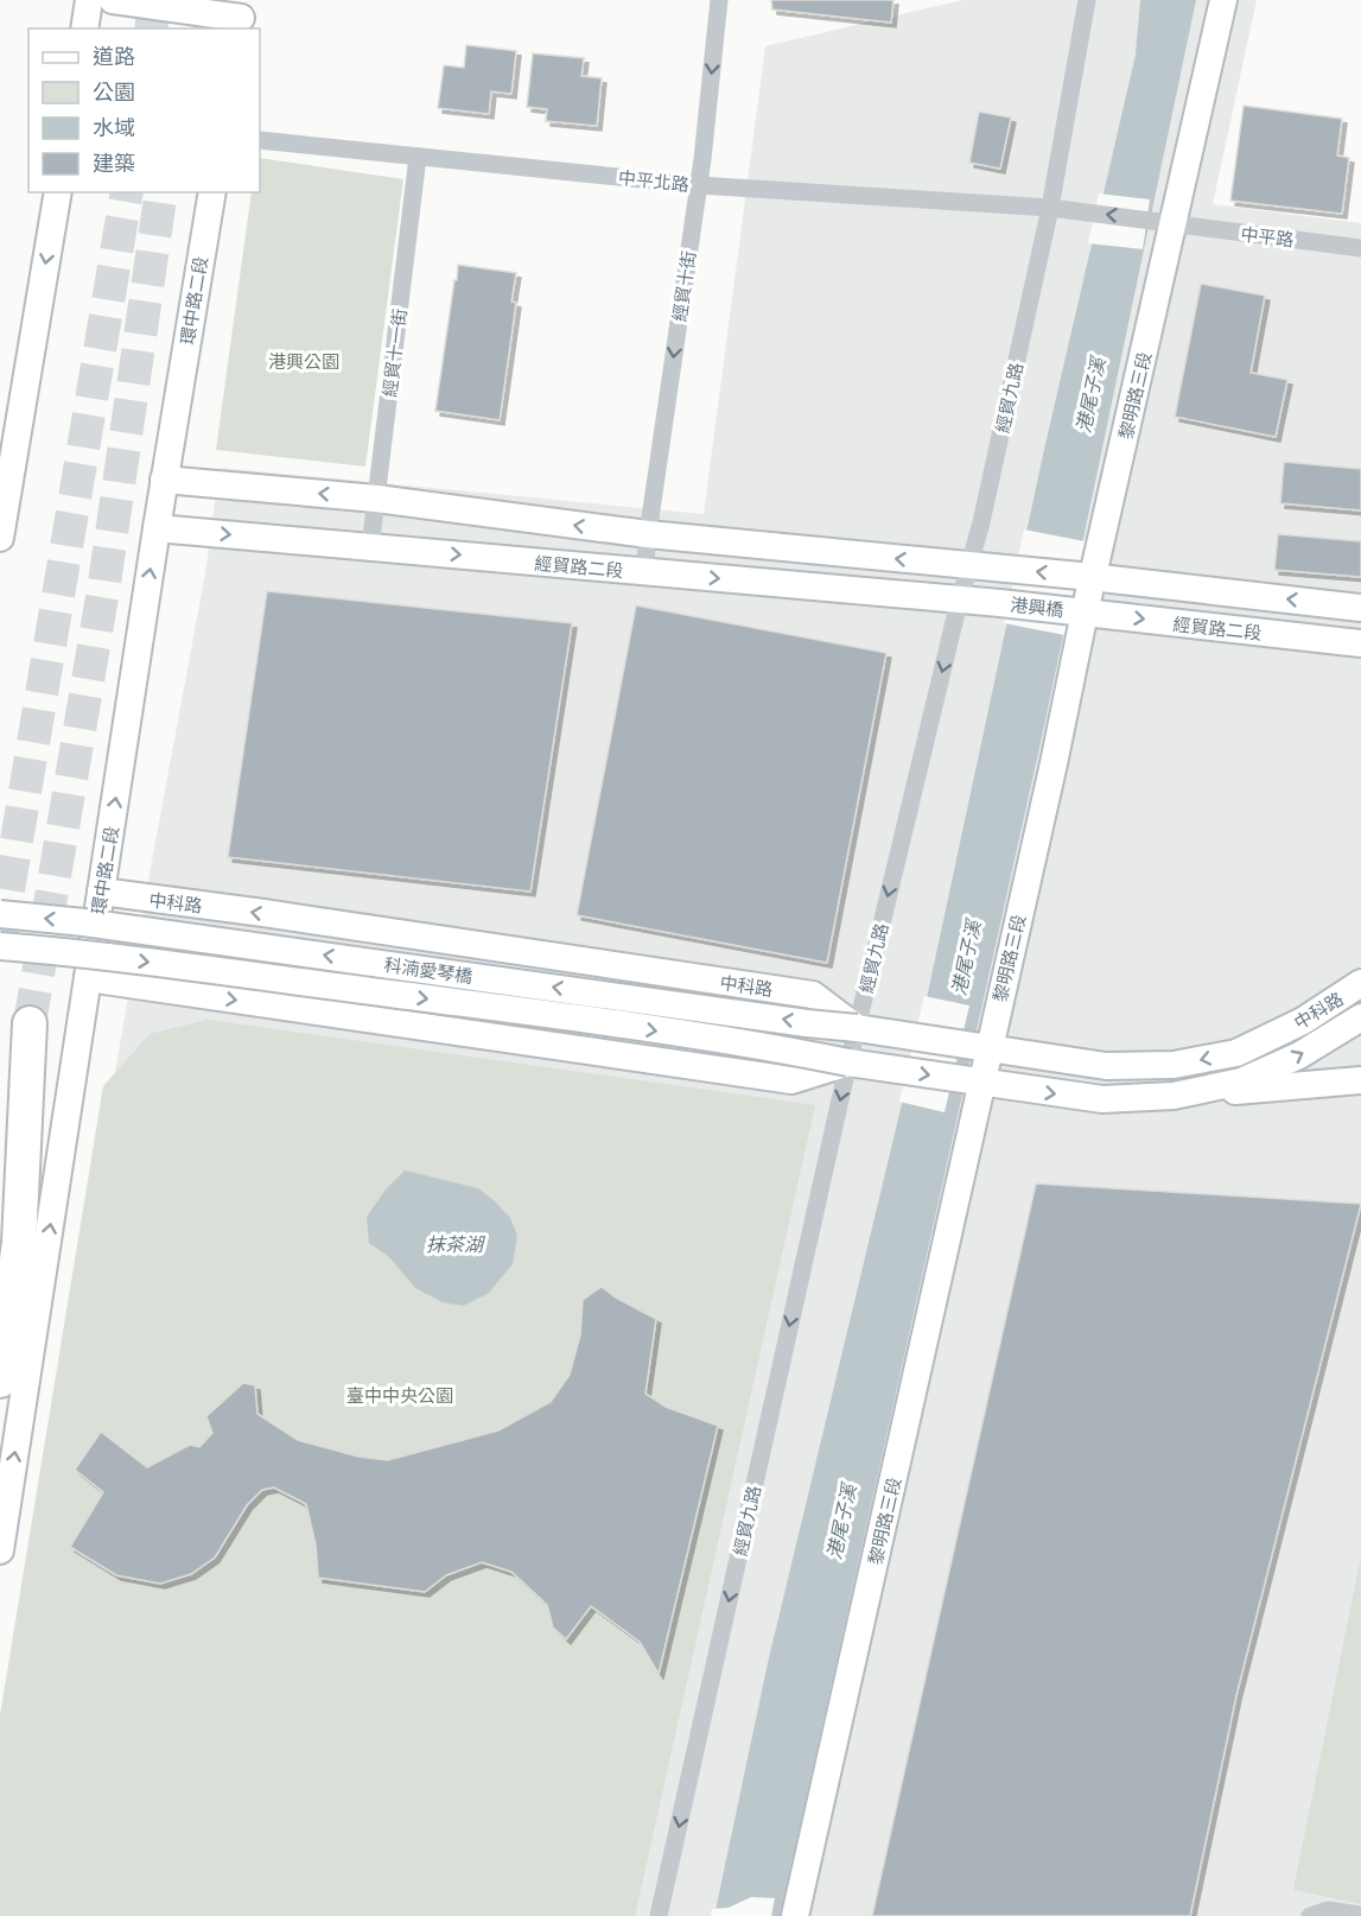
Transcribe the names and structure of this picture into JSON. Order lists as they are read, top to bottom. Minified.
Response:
{"streets":{"street":["中平北路","中平路","經貿十街","環中路二段","經貿十一街","黎明路三段","經貿九路","經貿路二段","港興橋","中科路","科湳愛琴橋"]},"crossings":[["中平北路","中平路"],["中平北路","經貿十街"],["中平北路","經貿十一街"],["中平北路","經貿九路"],["中平路","黎明路三段"],["經貿十街","經貿路二段"],["環中路二段","經貿路二段"],["環中路二段","中科路"],["經貿十一街","經貿路二段"],["黎明路三段","經貿路二段"],["黎明路三段","港興橋"],["黎明路三段","中科路"],["經貿九路","經貿路二段"],["經貿九路","港興橋"],["經貿九路","中科路"],["經貿九路","科湳愛琴橋"],["經貿路二段","港興橋"],["中科路","科湳愛琴橋"]],"one_way":["經貿十街","環中路二段","經貿九路"],"water":["港尾子溪","抹茶湖"],"parks":["港興公園","臺中中央公園"],"legend":["道路","公園","水域","建築"]}
